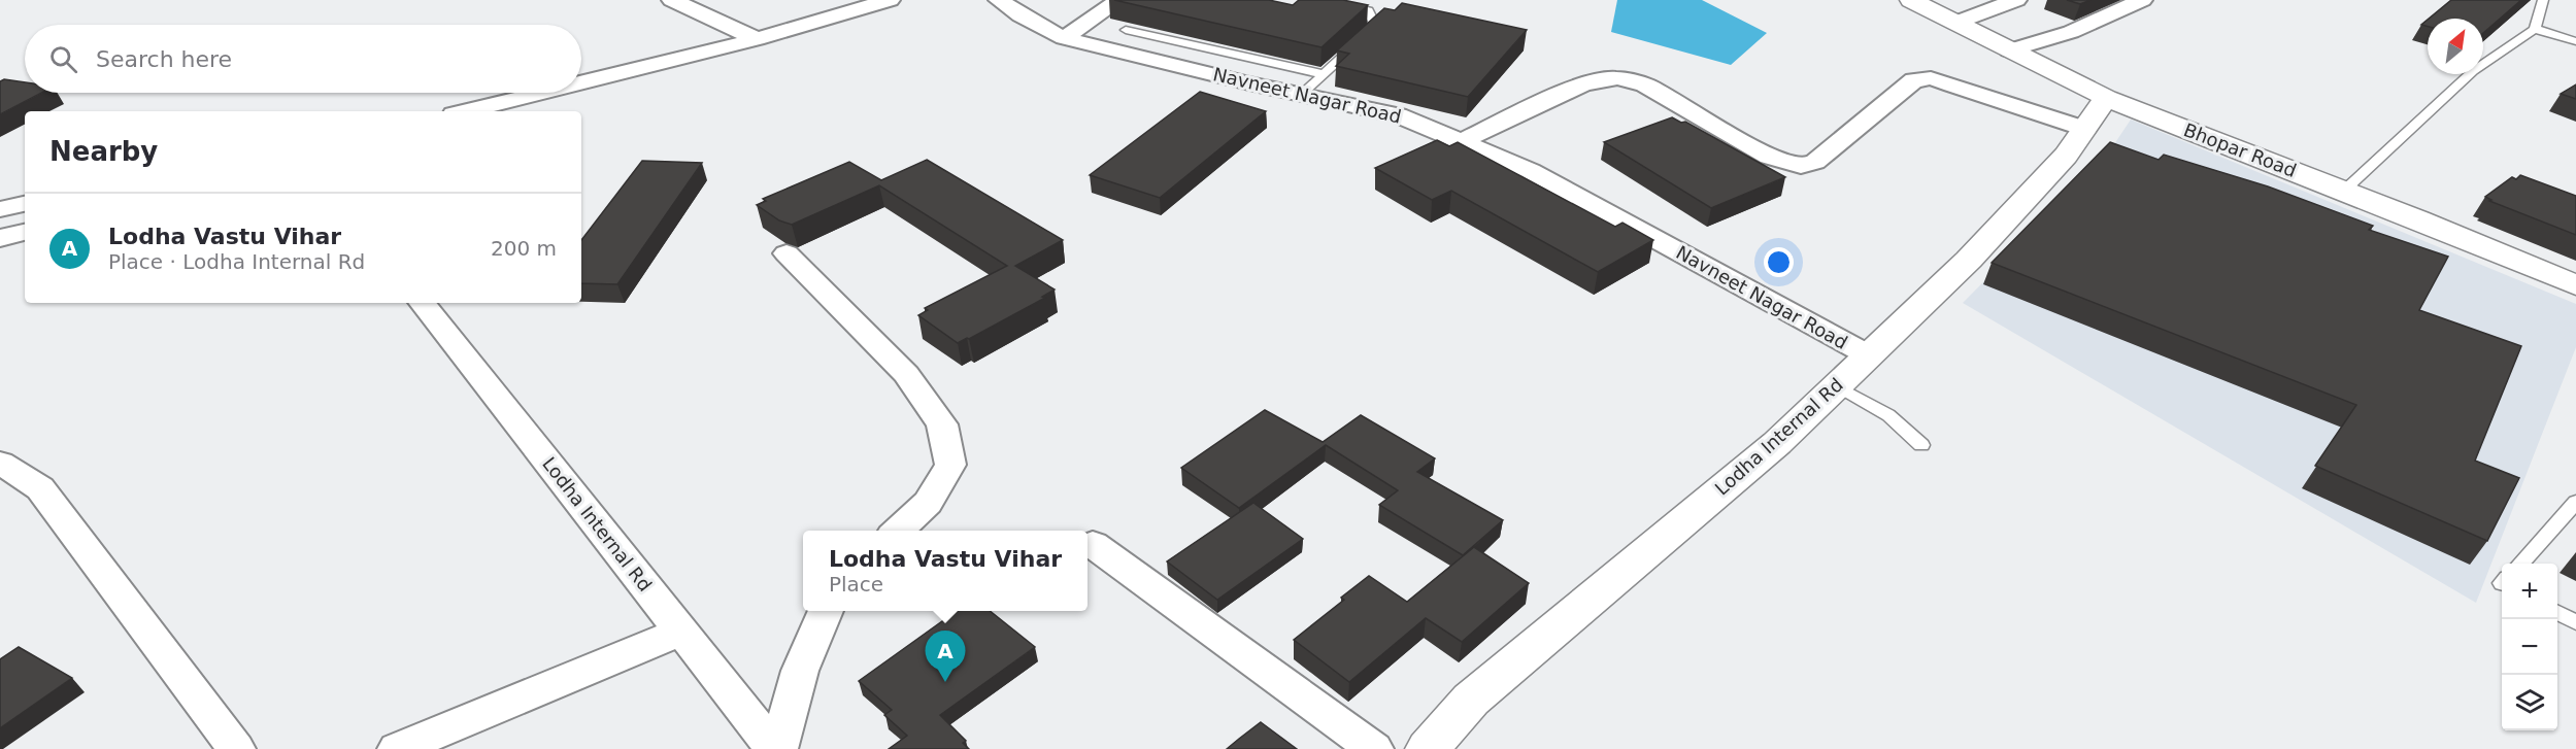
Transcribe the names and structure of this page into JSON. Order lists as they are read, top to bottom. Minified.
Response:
{"streets":{"street":["Navneet Nagar Road","Bhopar Road","Lodha Internal Rd"]},"crossings":[["Navneet Nagar Road","Lodha Internal Rd"],["Bhopar Road","Lodha Internal Rd"]],"north":"top right","page":{"search":"Search here","heading":"Nearby","list":[{"mark":"A","name":"Lodha Vastu Vihar","note":"Place · Lodha Internal Rd","value":"200 m"}],"popup":["Lodha Vastu Vihar","Place"],"map_buttons":["+","−"],"pins":"A"}}
